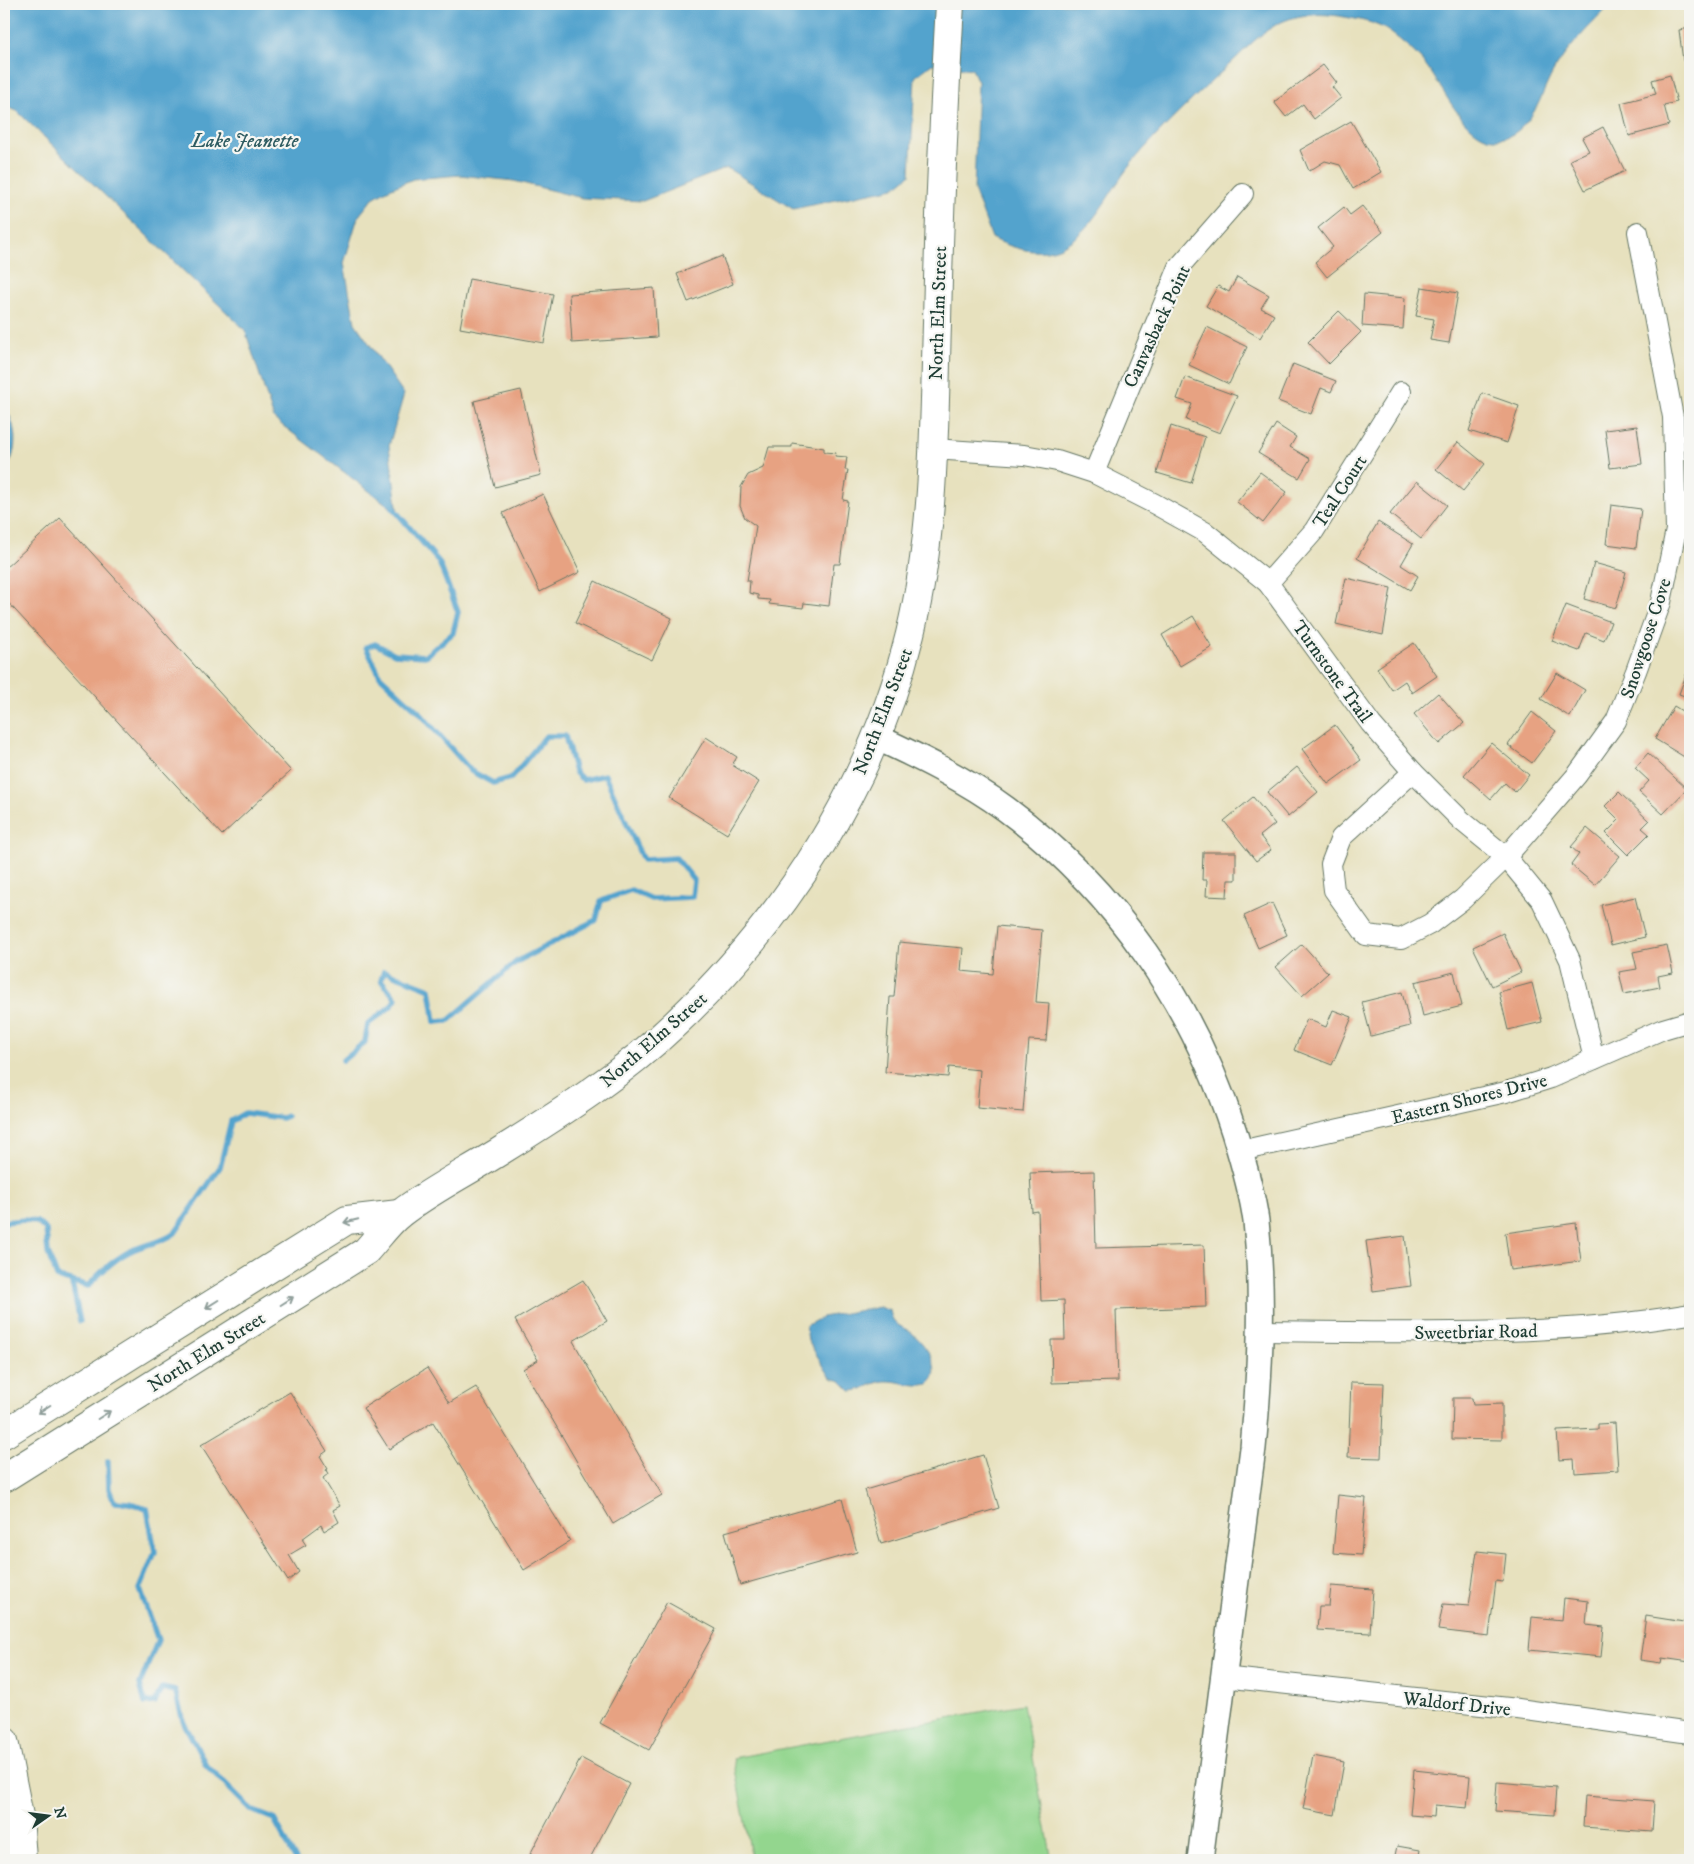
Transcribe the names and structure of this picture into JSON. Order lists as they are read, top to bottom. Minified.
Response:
{"streets":{"main road":["North Elm Street"],"street":["Canvasback Point","Teal Court","Snowgoose Cove","Turnstone Trail","Eastern Shores Drive","Sweetbriar Road","Waldorf Drive"]},"crossings":[["North Elm Street","Turnstone Trail"],["Canvasback Point","Turnstone Trail"],["Teal Court","Turnstone Trail"],["Snowgoose Cove","Turnstone Trail"],["Turnstone Trail","Eastern Shores Drive"]],"water":["Lake Jeanette"],"north":"right"}
